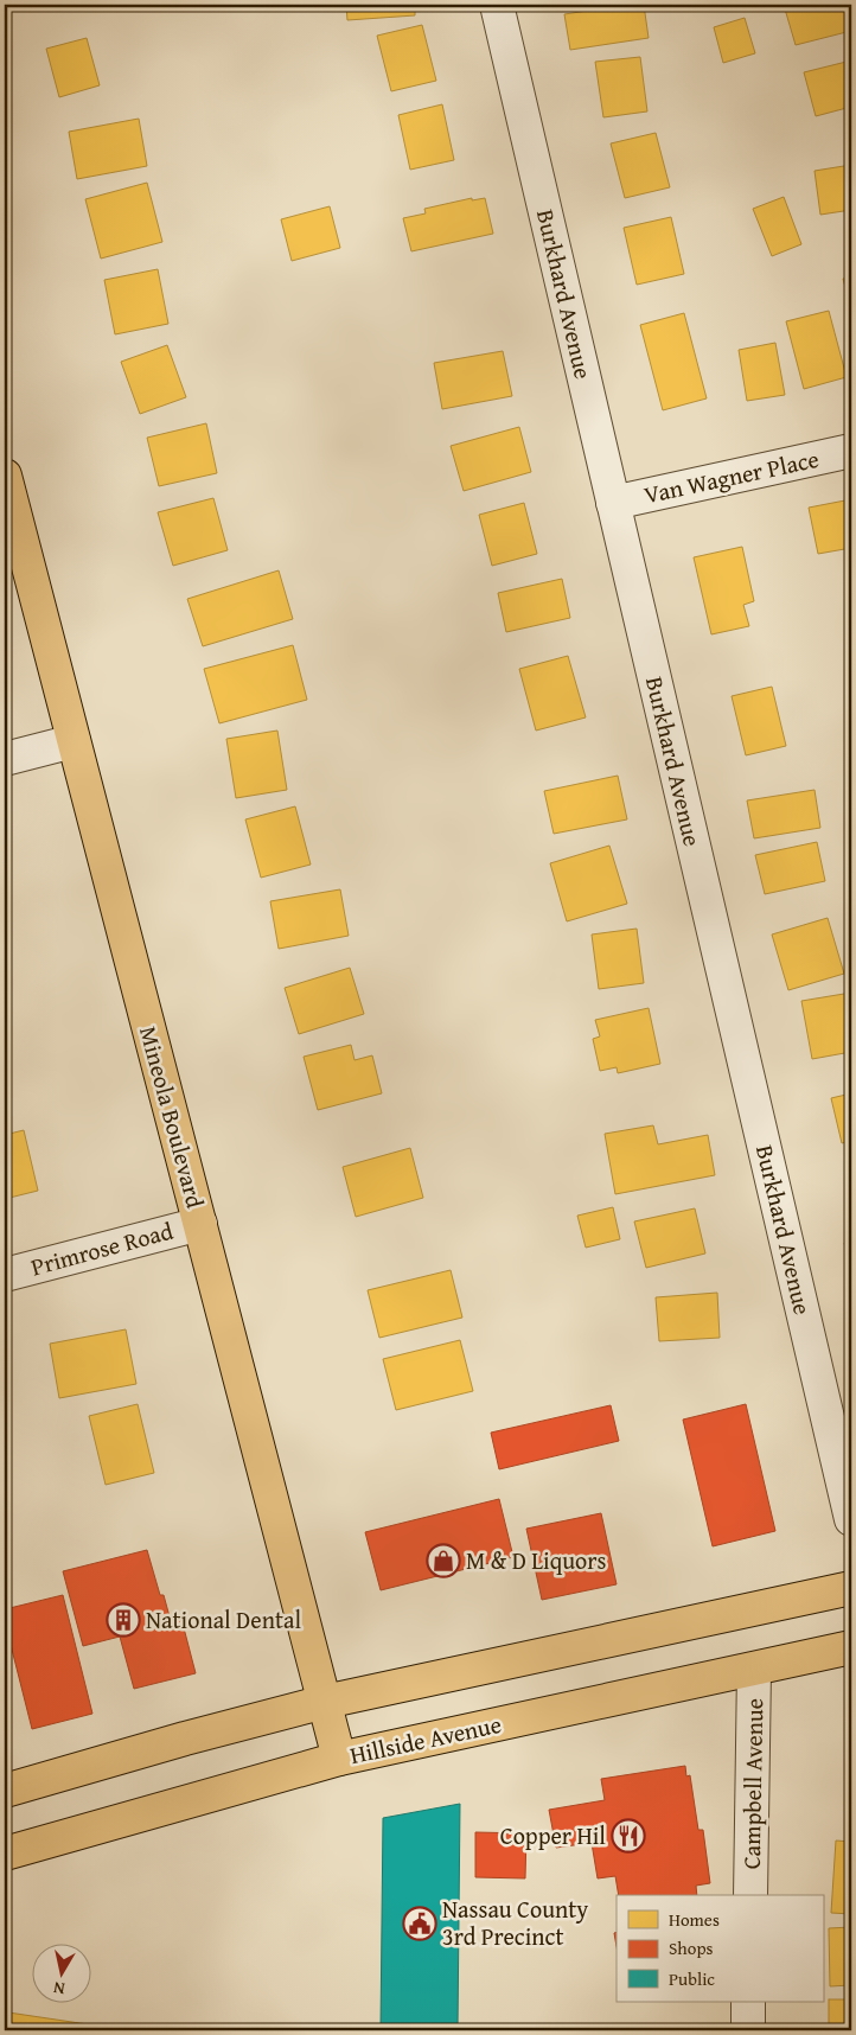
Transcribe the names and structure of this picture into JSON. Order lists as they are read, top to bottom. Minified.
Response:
{"streets":{"main road":["Mineola Boulevard","Hillside Avenue"],"street":["Burkhard Avenue","Van Wagner Place","Primrose Road","Campbell Avenue"]},"crossings":[["Burkhard Avenue","Van Wagner Place"],["Mineola Boulevard","Primrose Road"],["Mineola Boulevard","Hillside Avenue"],["Hillside Avenue","Campbell Avenue"]],"places":{"shop":["M & D Liquors"],"building":["National Dental"],"restaurant":["Copper Hil"],"public building":["Nassau County 3rd Precinct"]},"legend":["Homes","Shops","Public"],"north":"bottom"}
